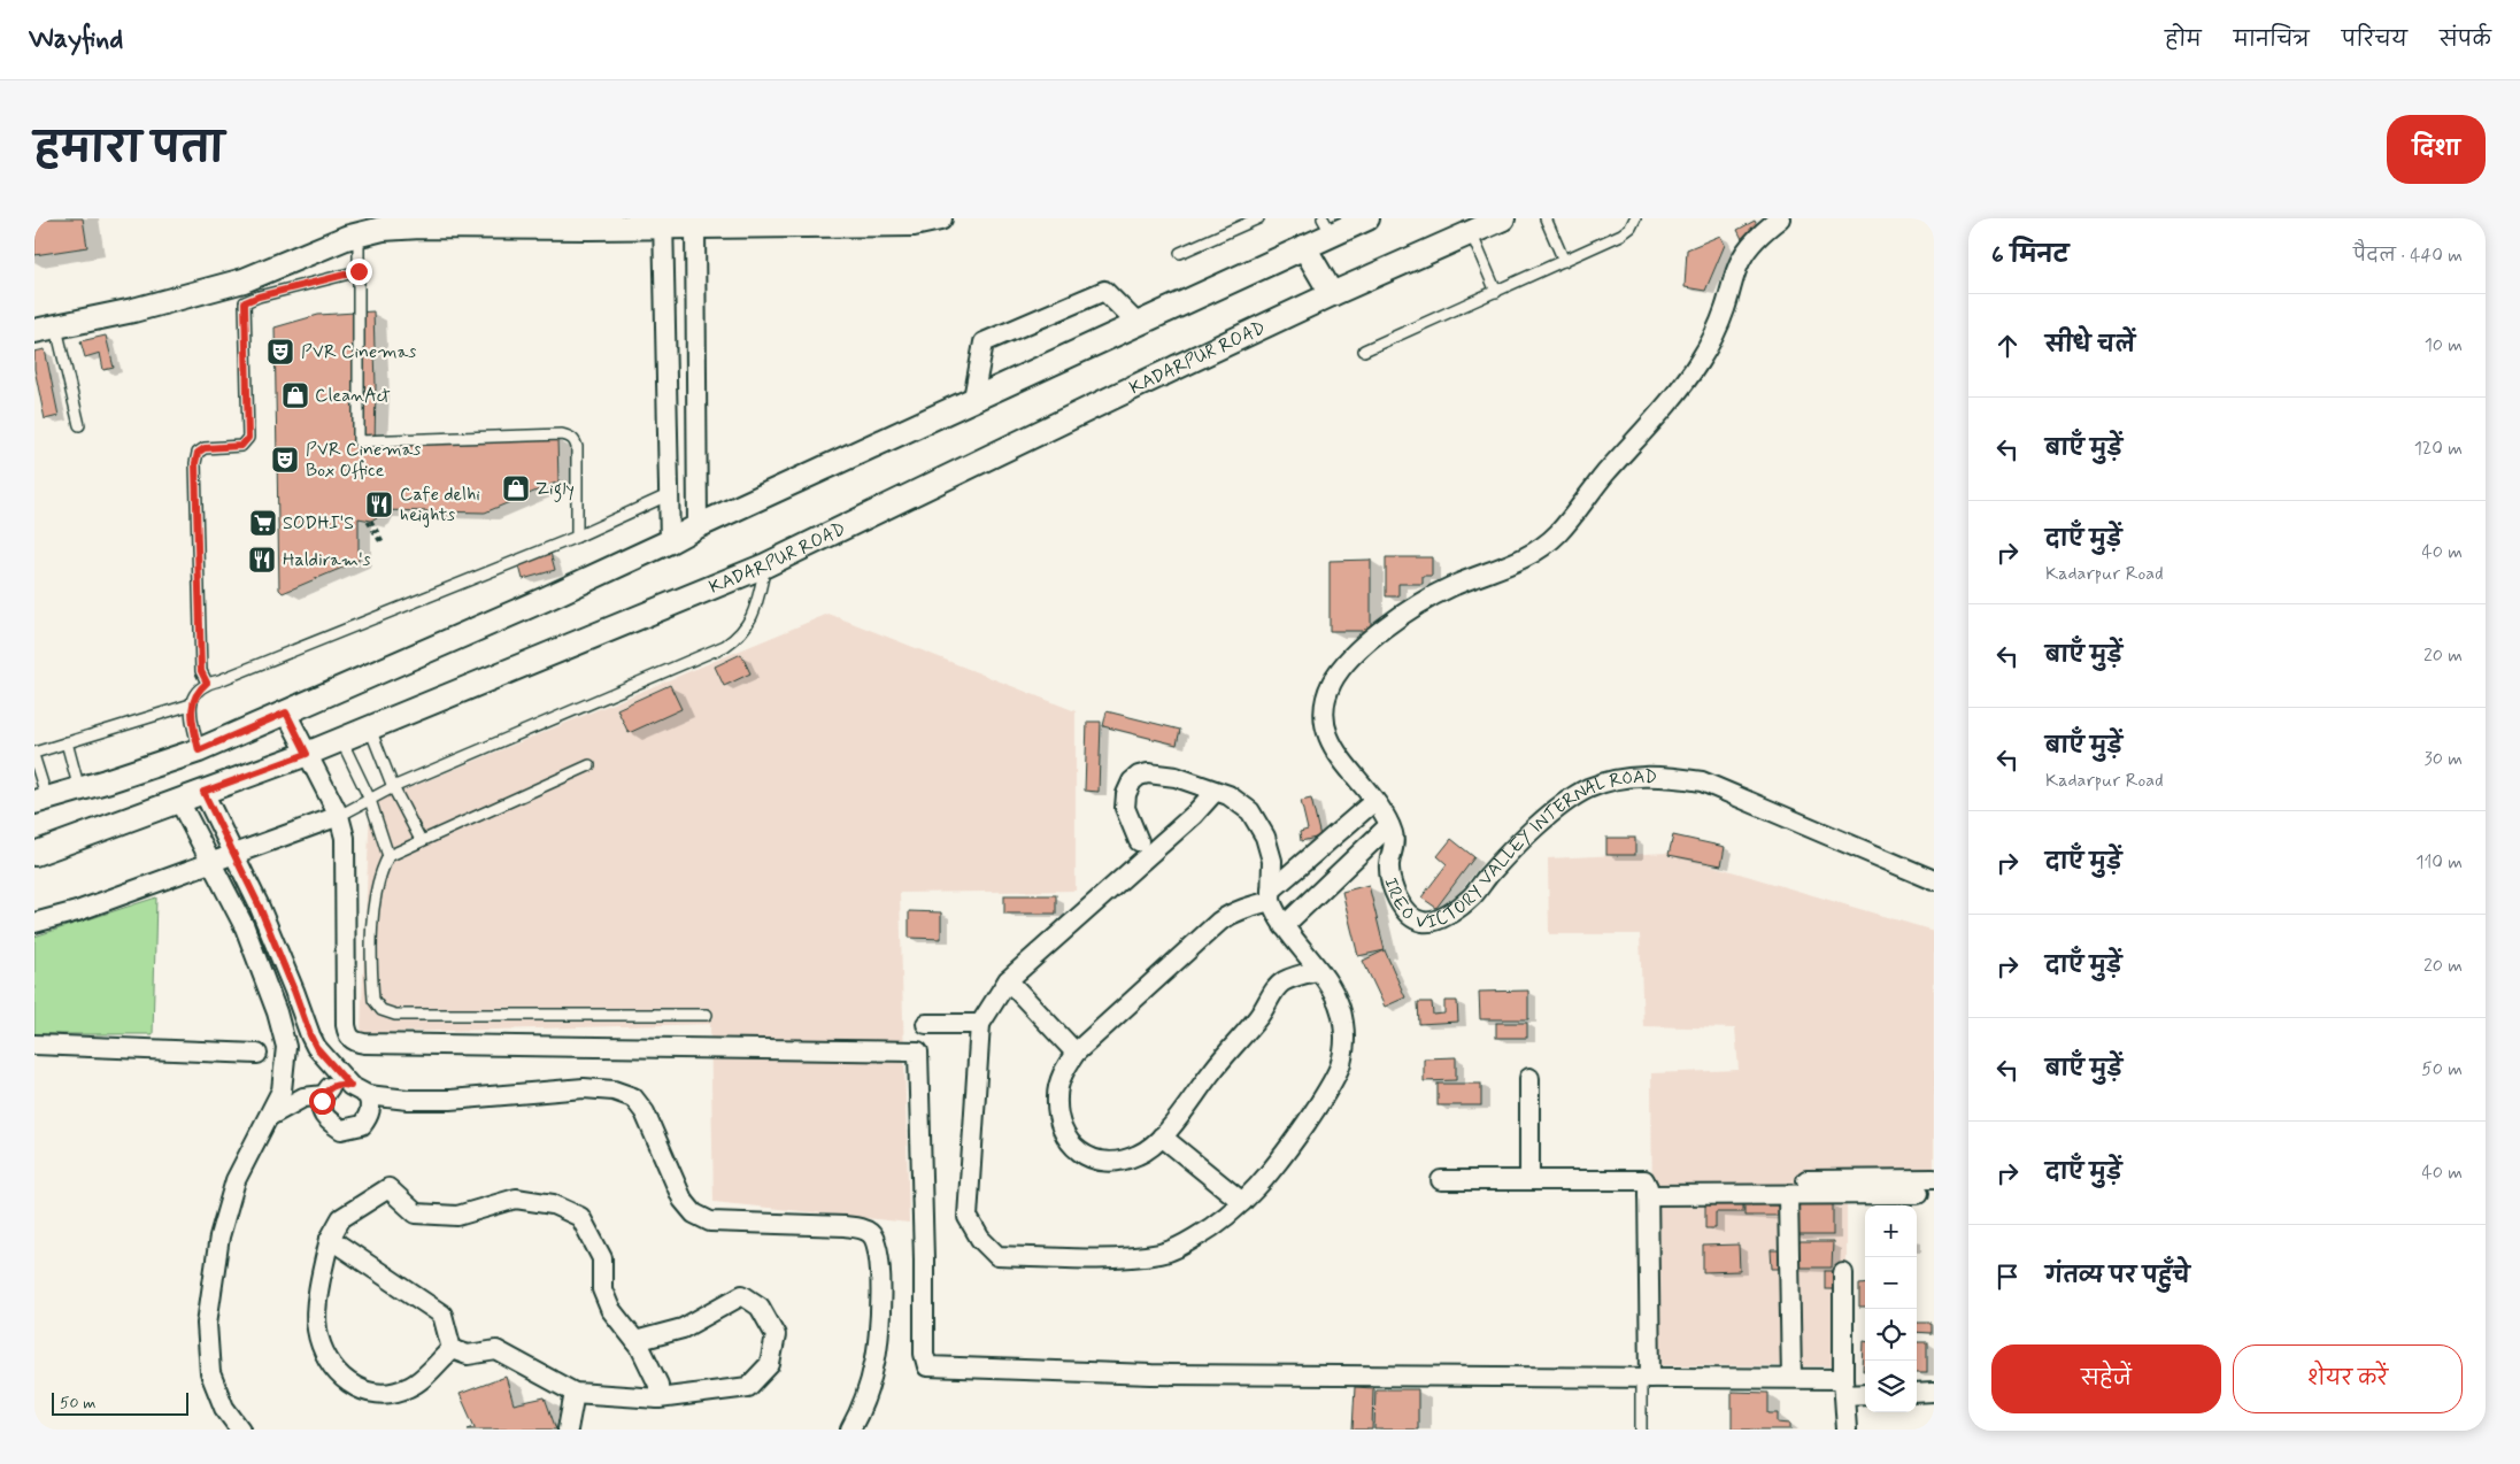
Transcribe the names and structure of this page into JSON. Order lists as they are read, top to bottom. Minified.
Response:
{"streets":{"street":["KADARPUR ROAD","IREO VICTORY VALLEY INTERNAL ROAD"]},"places":{"theatre":["PVR Cinemas","PVR Cinemas Box Office"],"shop":["CleanAct","Zigly"],"restaurant":["Cafe delhi heights","Haldiram's"],"supermarket":["SODHI'S"]},"scale_bar":"50 m","page":{"header":"Wayfind","nav":["होम","मानचित्र","परिचय","संपर्क"],"title":"हमारा पता","buttons":["दिशा",["सहेजें","शेयर करें"]],"heading":["6 मिनट","पैदल · 440 m"],"list":[["सीधे चलें","10 m"],["बाएँ मुड़ें","120 m"],["दाएँ मुड़ें","Kadarpur Road","40 m"],["बाएँ मुड़ें","20 m"],["बाएँ मुड़ें","Kadarpur Road","30 m"],["दाएँ मुड़ें","110 m"],["दाएँ मुड़ें","20 m"],["बाएँ मुड़ें","50 m"],["दाएँ मुड़ें","40 m"],"गंतव्य पर पहुँचे"],"map_buttons":["+","−"],"scale":"50 m"}}
